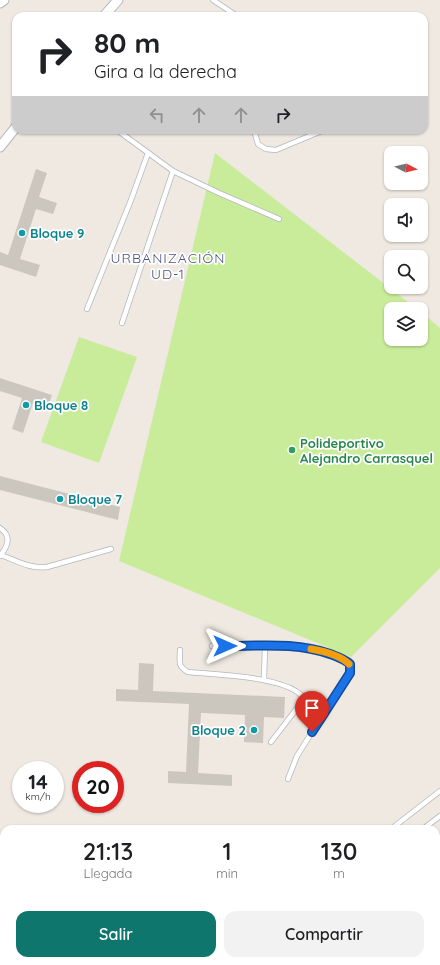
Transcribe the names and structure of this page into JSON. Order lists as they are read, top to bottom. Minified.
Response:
{"districts":["URBANIZACIÓN UD-1"],"places":["Bloque 9","Bloque 8","Polideportivo Alejandro Carrasquel","Bloque 7","Bloque 2"],"north":"right","page":{"turn":["80 m","Gira a la derecha"],"speed":"14 km/h","limit":"20","eta":["21:13","Llegada","1","min","130","m"],"buttons":["Salir","Compartir"]}}
